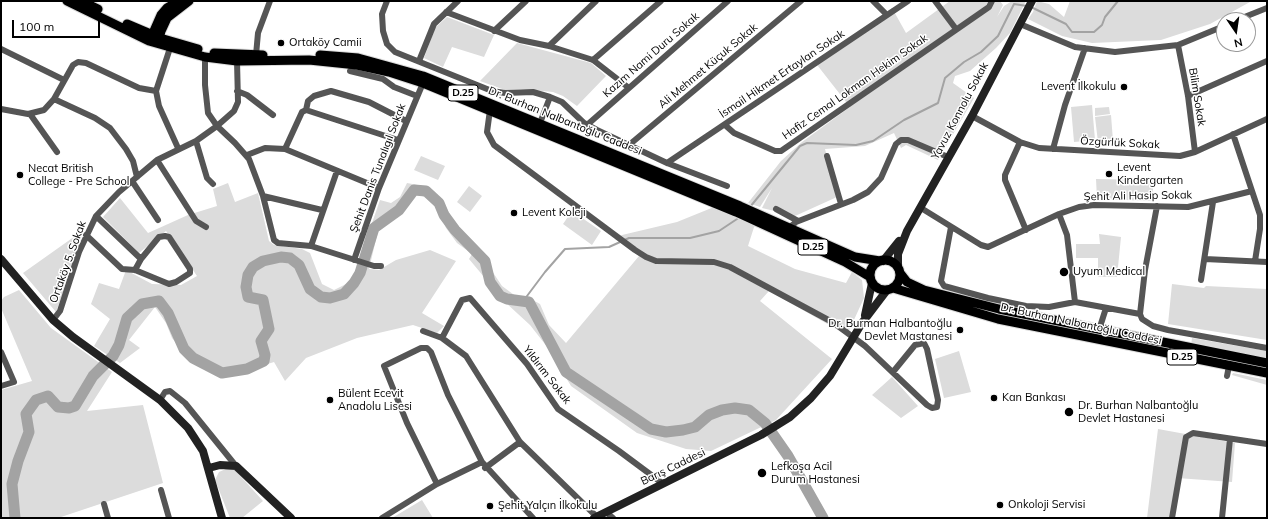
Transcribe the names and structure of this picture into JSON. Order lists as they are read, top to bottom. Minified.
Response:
{"streets":{"main road":["D.25","Dr. Burhan Nalbantoğlu Caddesi"],"street":["Kazım Nami Duru Sokak","Ali Mehmet Küçuk Sokak","İsmail Hikmet Ertaylan Sokak","Hafiz Cemal Lokman Hekim Sokak","Bilim Sokak","Yavuz Konnolu Sokak","Özgürlük Sokak","Şehit Danis Tunalıgıl Sokak","Şehit Ali Hasip Sokak","Ortaköy 5. Sokak","Yıldırım Sokak","Barış Caddesi"]},"crossings":[["İsmail Hikmet Ertaylan Sokak","Hafiz Cemal Lokman Hekim Sokak"],["D.25","Yavuz Konnolu Sokak"],["D.25","Dr. Burhan Nalbantoğlu Caddesi"],["Bilim Sokak","Özgürlük Sokak"],["Yavuz Konnolu Sokak","Dr. Burhan Nalbantoğlu Caddesi"],["Yavuz Konnolu Sokak","Özgürlük Sokak"],["Yavuz Konnolu Sokak","Şehit Ali Hasip Sokak"],["Dr. Burhan Nalbantoğlu Caddesi","Şehit Danis Tunalıgıl Sokak"],["Dr. Burhan Nalbantoğlu Caddesi","Ortaköy 5. Sokak"],["Yıldırım Sokak","Barış Caddesi"]],"places":["Ortaköy Camii","Levent İlkokulu","Levent Kindergarten","Necat British College - Pre School","Levent Koleji","Uyum Medical","Dr. Burman Halbantoğlu Devlet Mastanesi","Kan Bankası","Bülent Ecevit Anadolu Lisesi","Dr. Burhan Nalbantoğlu Devlet Hastanesi","Lefkoşa Acil Durum Hastanesi","Onkoloji Servisi","Şehit Yalçın İlkokulu"],"scale_bar":"100 m","north":"bottom"}
